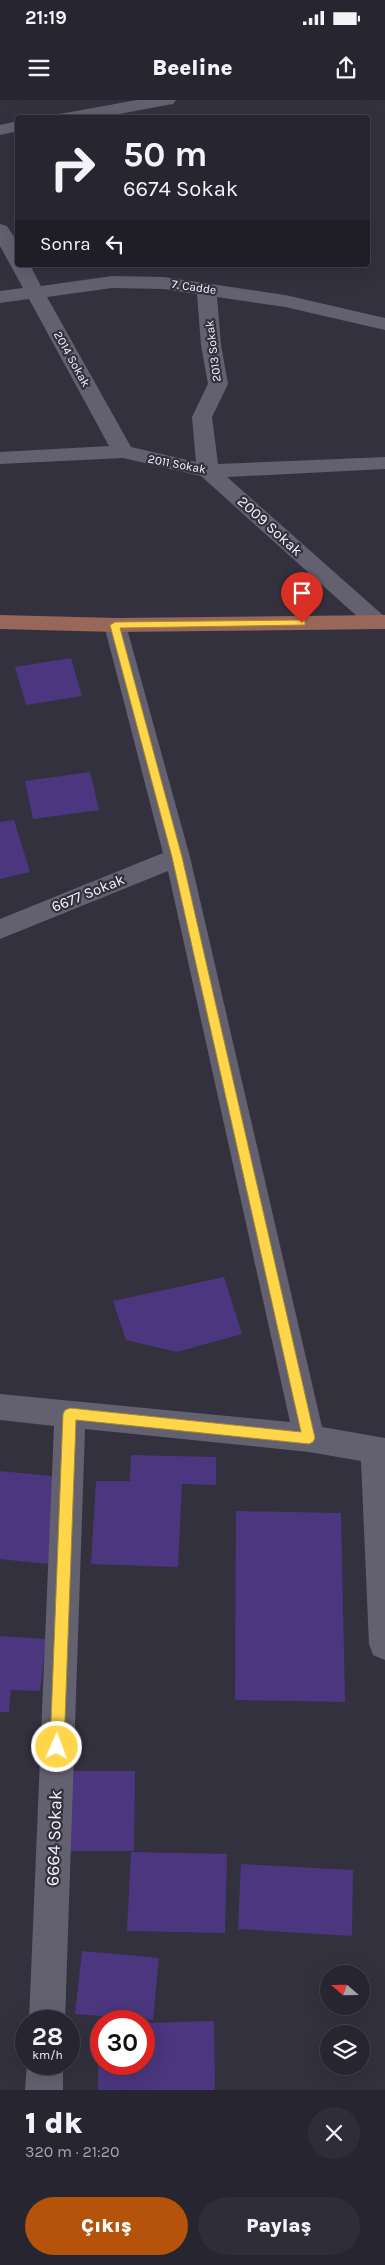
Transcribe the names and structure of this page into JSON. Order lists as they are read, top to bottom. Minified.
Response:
{"streets":{"street":["7. Cadde","2013 Sokak","2014 Sokak","2011 Sokak","2009 Sokak","6677 Sokak","6664 Sokak"]},"crossings":[["7. Cadde","2013 Sokak"],["7. Cadde","2014 Sokak"],["2013 Sokak","2011 Sokak"],["2013 Sokak","2009 Sokak"],["2014 Sokak","2011 Sokak"],["2011 Sokak","2009 Sokak"]],"north":"left","page":{"status":"21:19","header":"Beeline","turn":["50 m","6674 Sokak"],"then":"Sonra","speed":"28 km/h","limit":"30","heading":["1 dk","320 m · 21:20"],"buttons":["Çıkış","Paylaş"]}}
